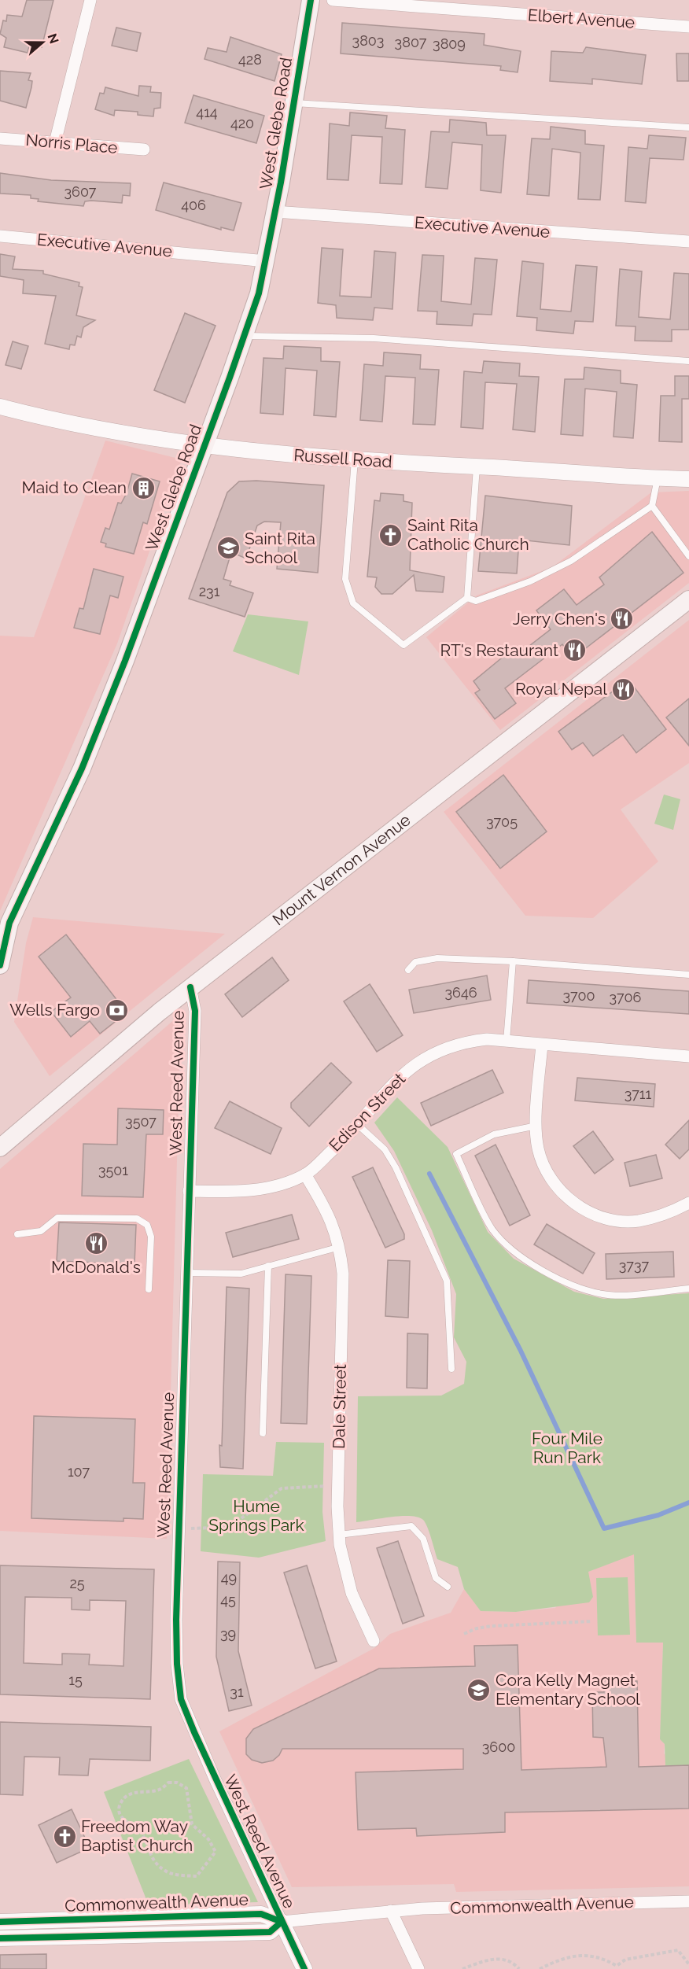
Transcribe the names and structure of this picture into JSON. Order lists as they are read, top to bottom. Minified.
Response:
{"streets":{"main road":["West Glebe Road","Mount Vernon Avenue"],"street":["Elbert Avenue","Norris Place","Executive Avenue","Russell Road","West Reed Avenue","Edison Street","Dale Street","Commonwealth Avenue"]},"crossings":[["West Glebe Road","Executive Avenue"],["West Glebe Road","Russell Road"],["Mount Vernon Avenue","West Reed Avenue"],["West Reed Avenue","Edison Street"],["West Reed Avenue","Commonwealth Avenue"],["Edison Street","Dale Street"]],"parks":["Four Mile Run Park","Hume Springs Park"],"places":{"building":["Maid to Clean"],"church":["Saint Rita Catholic Church","Freedom Way Baptist Church"],"school or university":["Saint Rita School","Cora Kelly Magnet Elementary School"],"restaurant":["Jerry Chen's","RT's Restaurant","Royal Nepal","McDonald's"],"bank":["Wells Fargo"]},"house_numbers":["3803","3807","3809","428","414","420","3607","406","231","3705","3646","3700","3706","3711","3507","3501","3737","107","49","25","45","39","15","31","3600"],"north":"right"}
